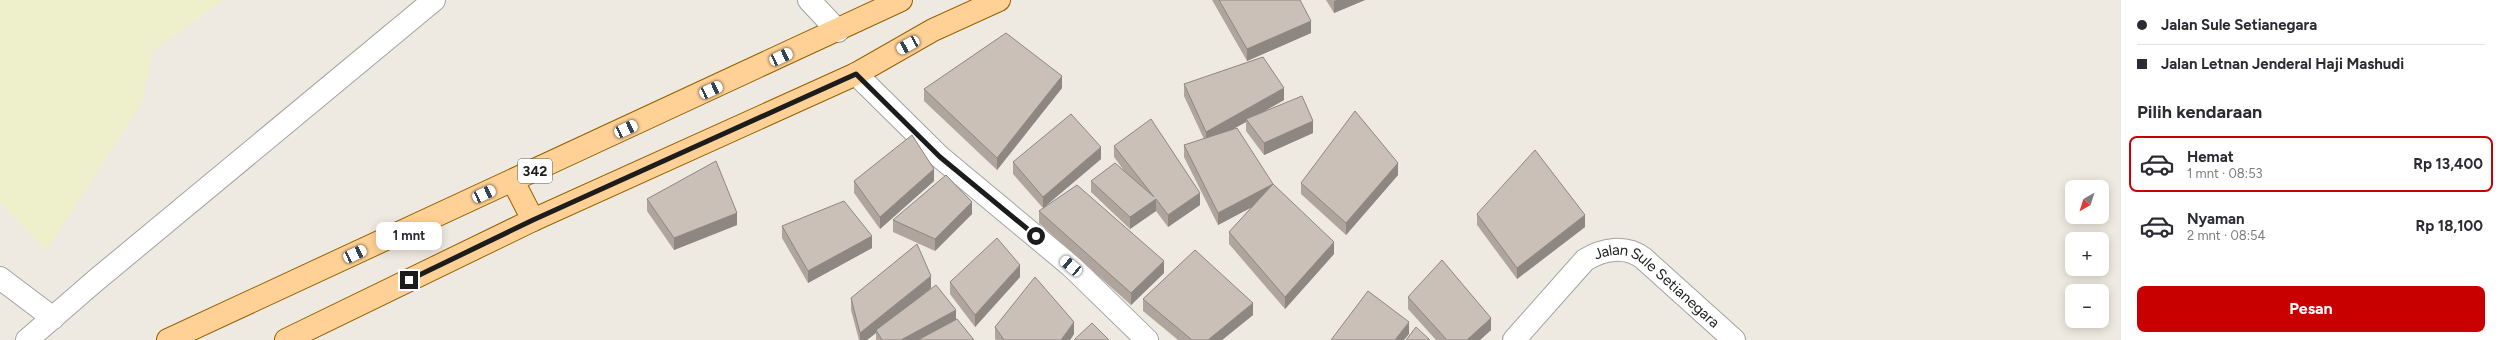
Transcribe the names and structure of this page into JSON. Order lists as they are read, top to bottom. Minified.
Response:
{"streets":{"main road":["342"],"street":["Jalan Sule Setianegara"]},"north":"bottom left","page":{"banner":["Jalan Sule Setianegara","Jalan Letnan Jenderal Haji Mashudi"],"heading":"Pilih kendaraan","list":[{"name":"Hemat","note":"1 mnt · 08:53","value":"Rp 13,400"},{"name":"Nyaman","note":"2 mnt · 08:54","value":"Rp 18,100"}],"map_buttons":["+","−"],"bubble":"1 mnt","buttons":"Pesan"}}
